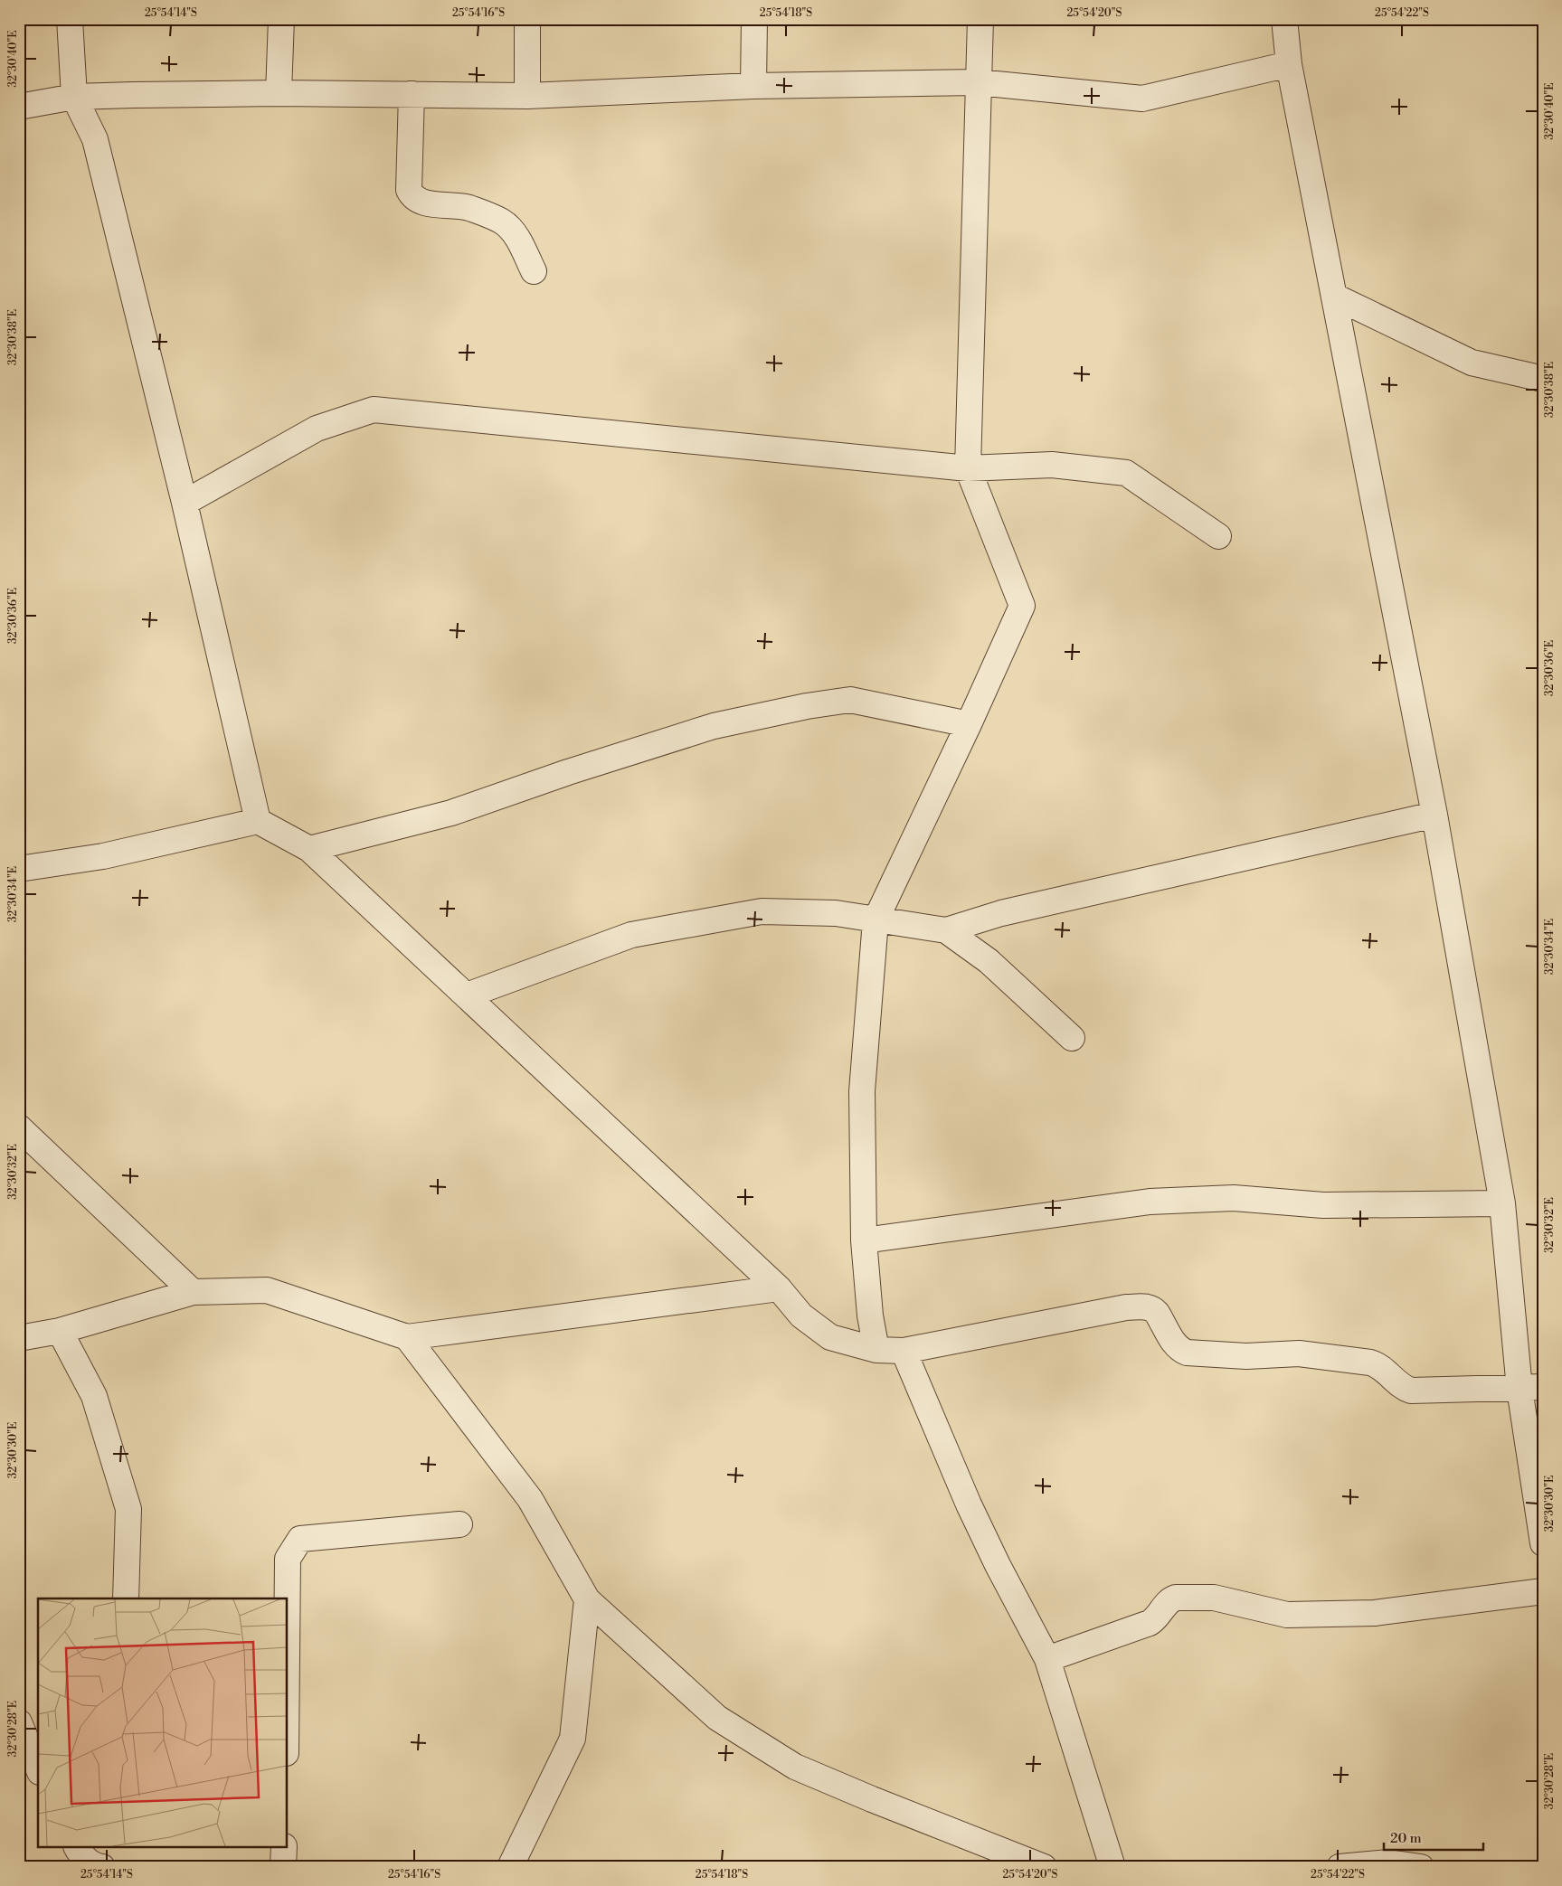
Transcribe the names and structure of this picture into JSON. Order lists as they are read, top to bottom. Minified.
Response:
{"scale_bar":"20 m","coordinates":["25°54'14\"S","25°54'16\"S","25°54'18\"S","25°54'20\"S","25°54'22\"S","32°30'40\"E","32°30'38\"E","32°30'36\"E","32°30'34\"E","32°30'32\"E","32°30'30\"E","32°30'28\"E"]}
